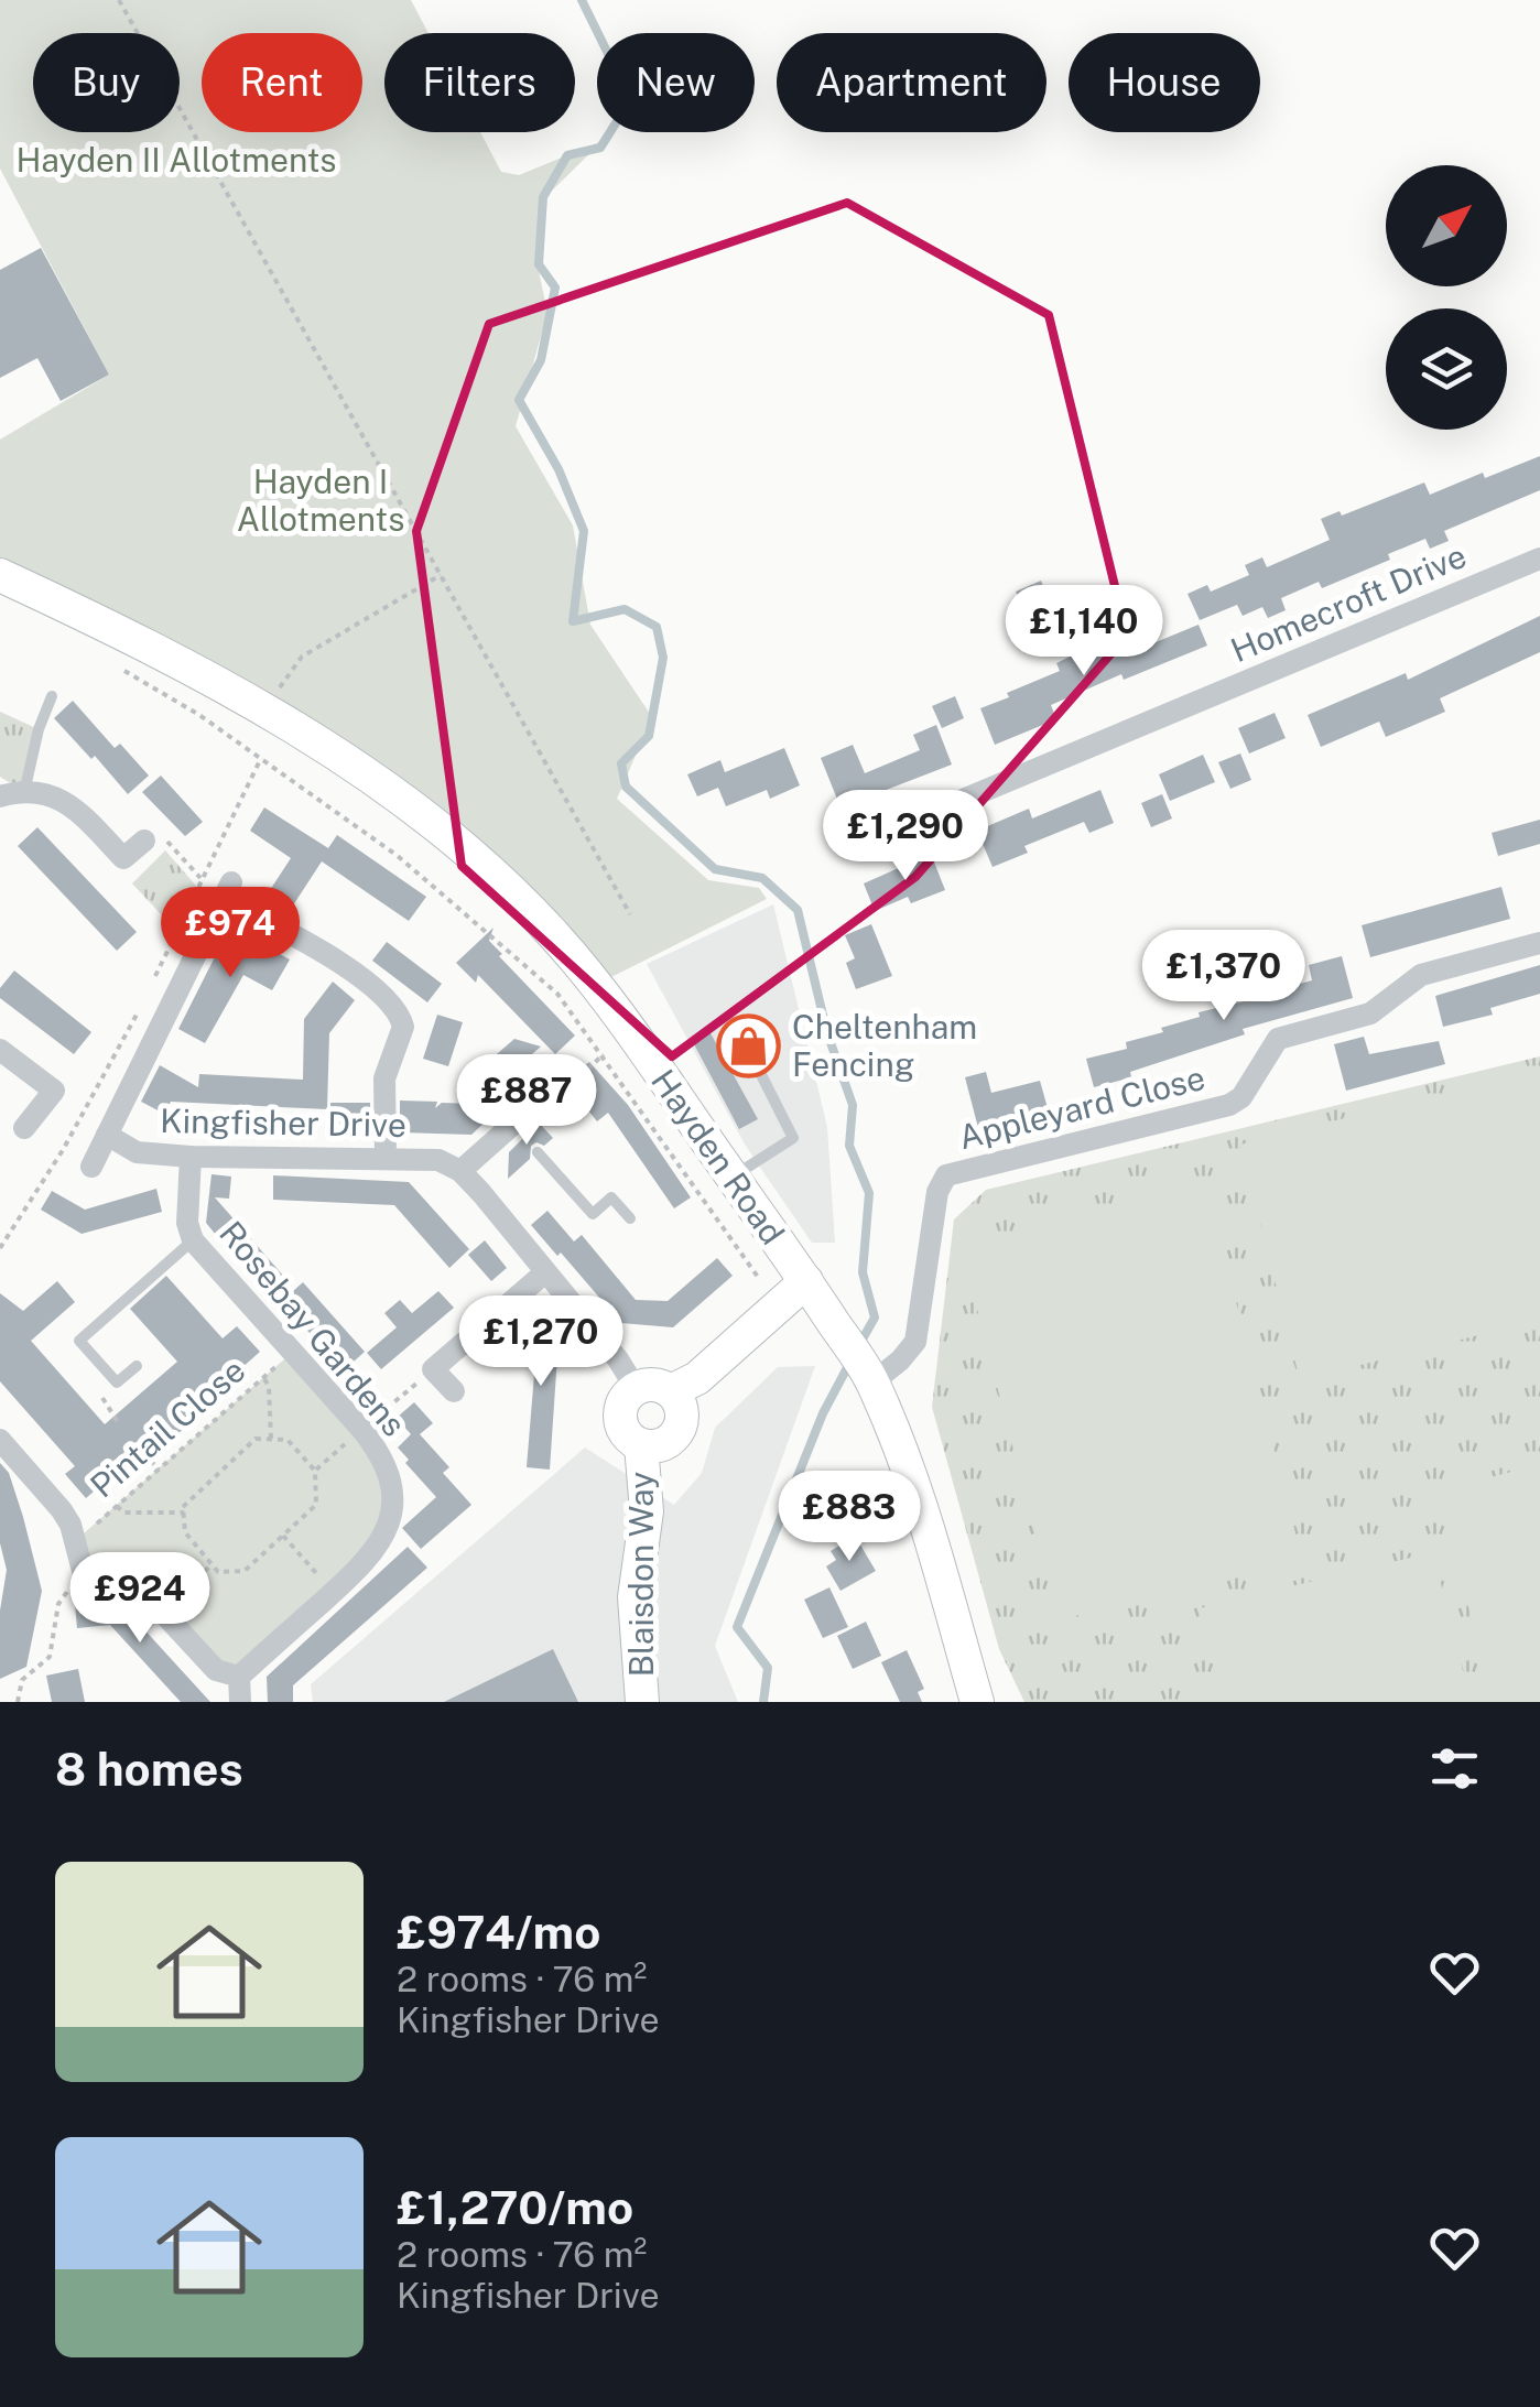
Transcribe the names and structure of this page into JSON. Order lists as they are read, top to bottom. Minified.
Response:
{"streets":{"main road":["Hayden Road","Blaisdon Way"],"street":["Homecroft Drive","Appleyard Close","Kingfisher Drive","Rosebay Gardens"],"path":["Pintail Close"]},"crossings":[["Appleyard Close","Hayden Road"],["Kingfisher Drive","Rosebay Gardens"],["Rosebay Gardens","Pintail Close"]],"parks":["Hayden II Allotments","Hayden I Allotments"],"places":{"shop":["Cheltenham Fencing"]},"north":"top right","page":{"chip":["Buy","Rent","Filters","New","Apartment","House"],"price":["£1,140","£1,290","£974","£1,370","£887","£1,270","£883","£924"],"heading":"8 homes","list":[{"name":"£974/mo","note":"2 rooms · 76 m² · Kingfisher Drive"},{"name":"£1,270/mo","note":"2 rooms · 76 m² · Kingfisher Drive"}]}}
